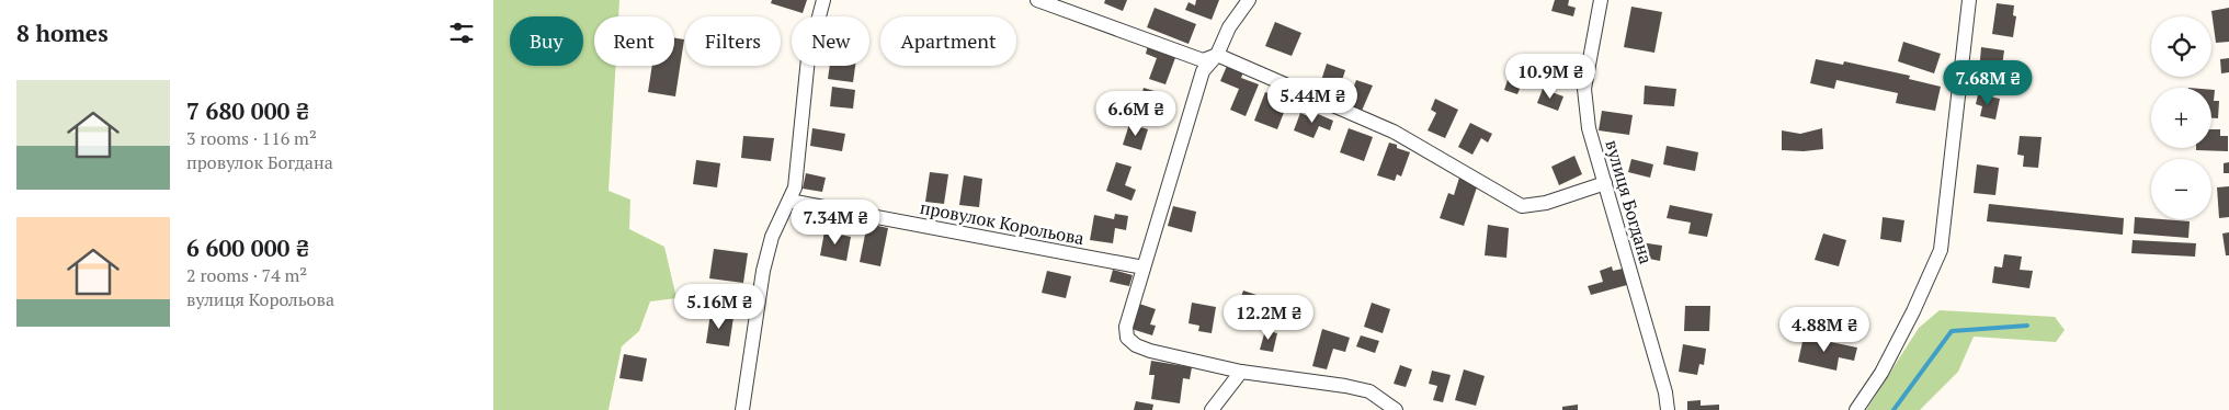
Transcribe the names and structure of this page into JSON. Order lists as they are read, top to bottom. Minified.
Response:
{"streets":{"street":["вулиця Богдана","провулок Корольова"]},"page":{"heading":"8 homes","map_buttons":["+","−"],"chip":["Buy","Rent","Filters","New","Apartment"],"price":["10.9M ₴","7.68M ₴","5.44M ₴","6.6M ₴","7.34M ₴","5.16M ₴","12.2M ₴","4.88M ₴"],"list":[{"name":"7 680 000 ₴","note":"3 rooms · 116 m² · провулок Богдана"},{"name":"6 600 000 ₴","note":"2 rooms · 74 m² · вулиця Корольова"}]}}
